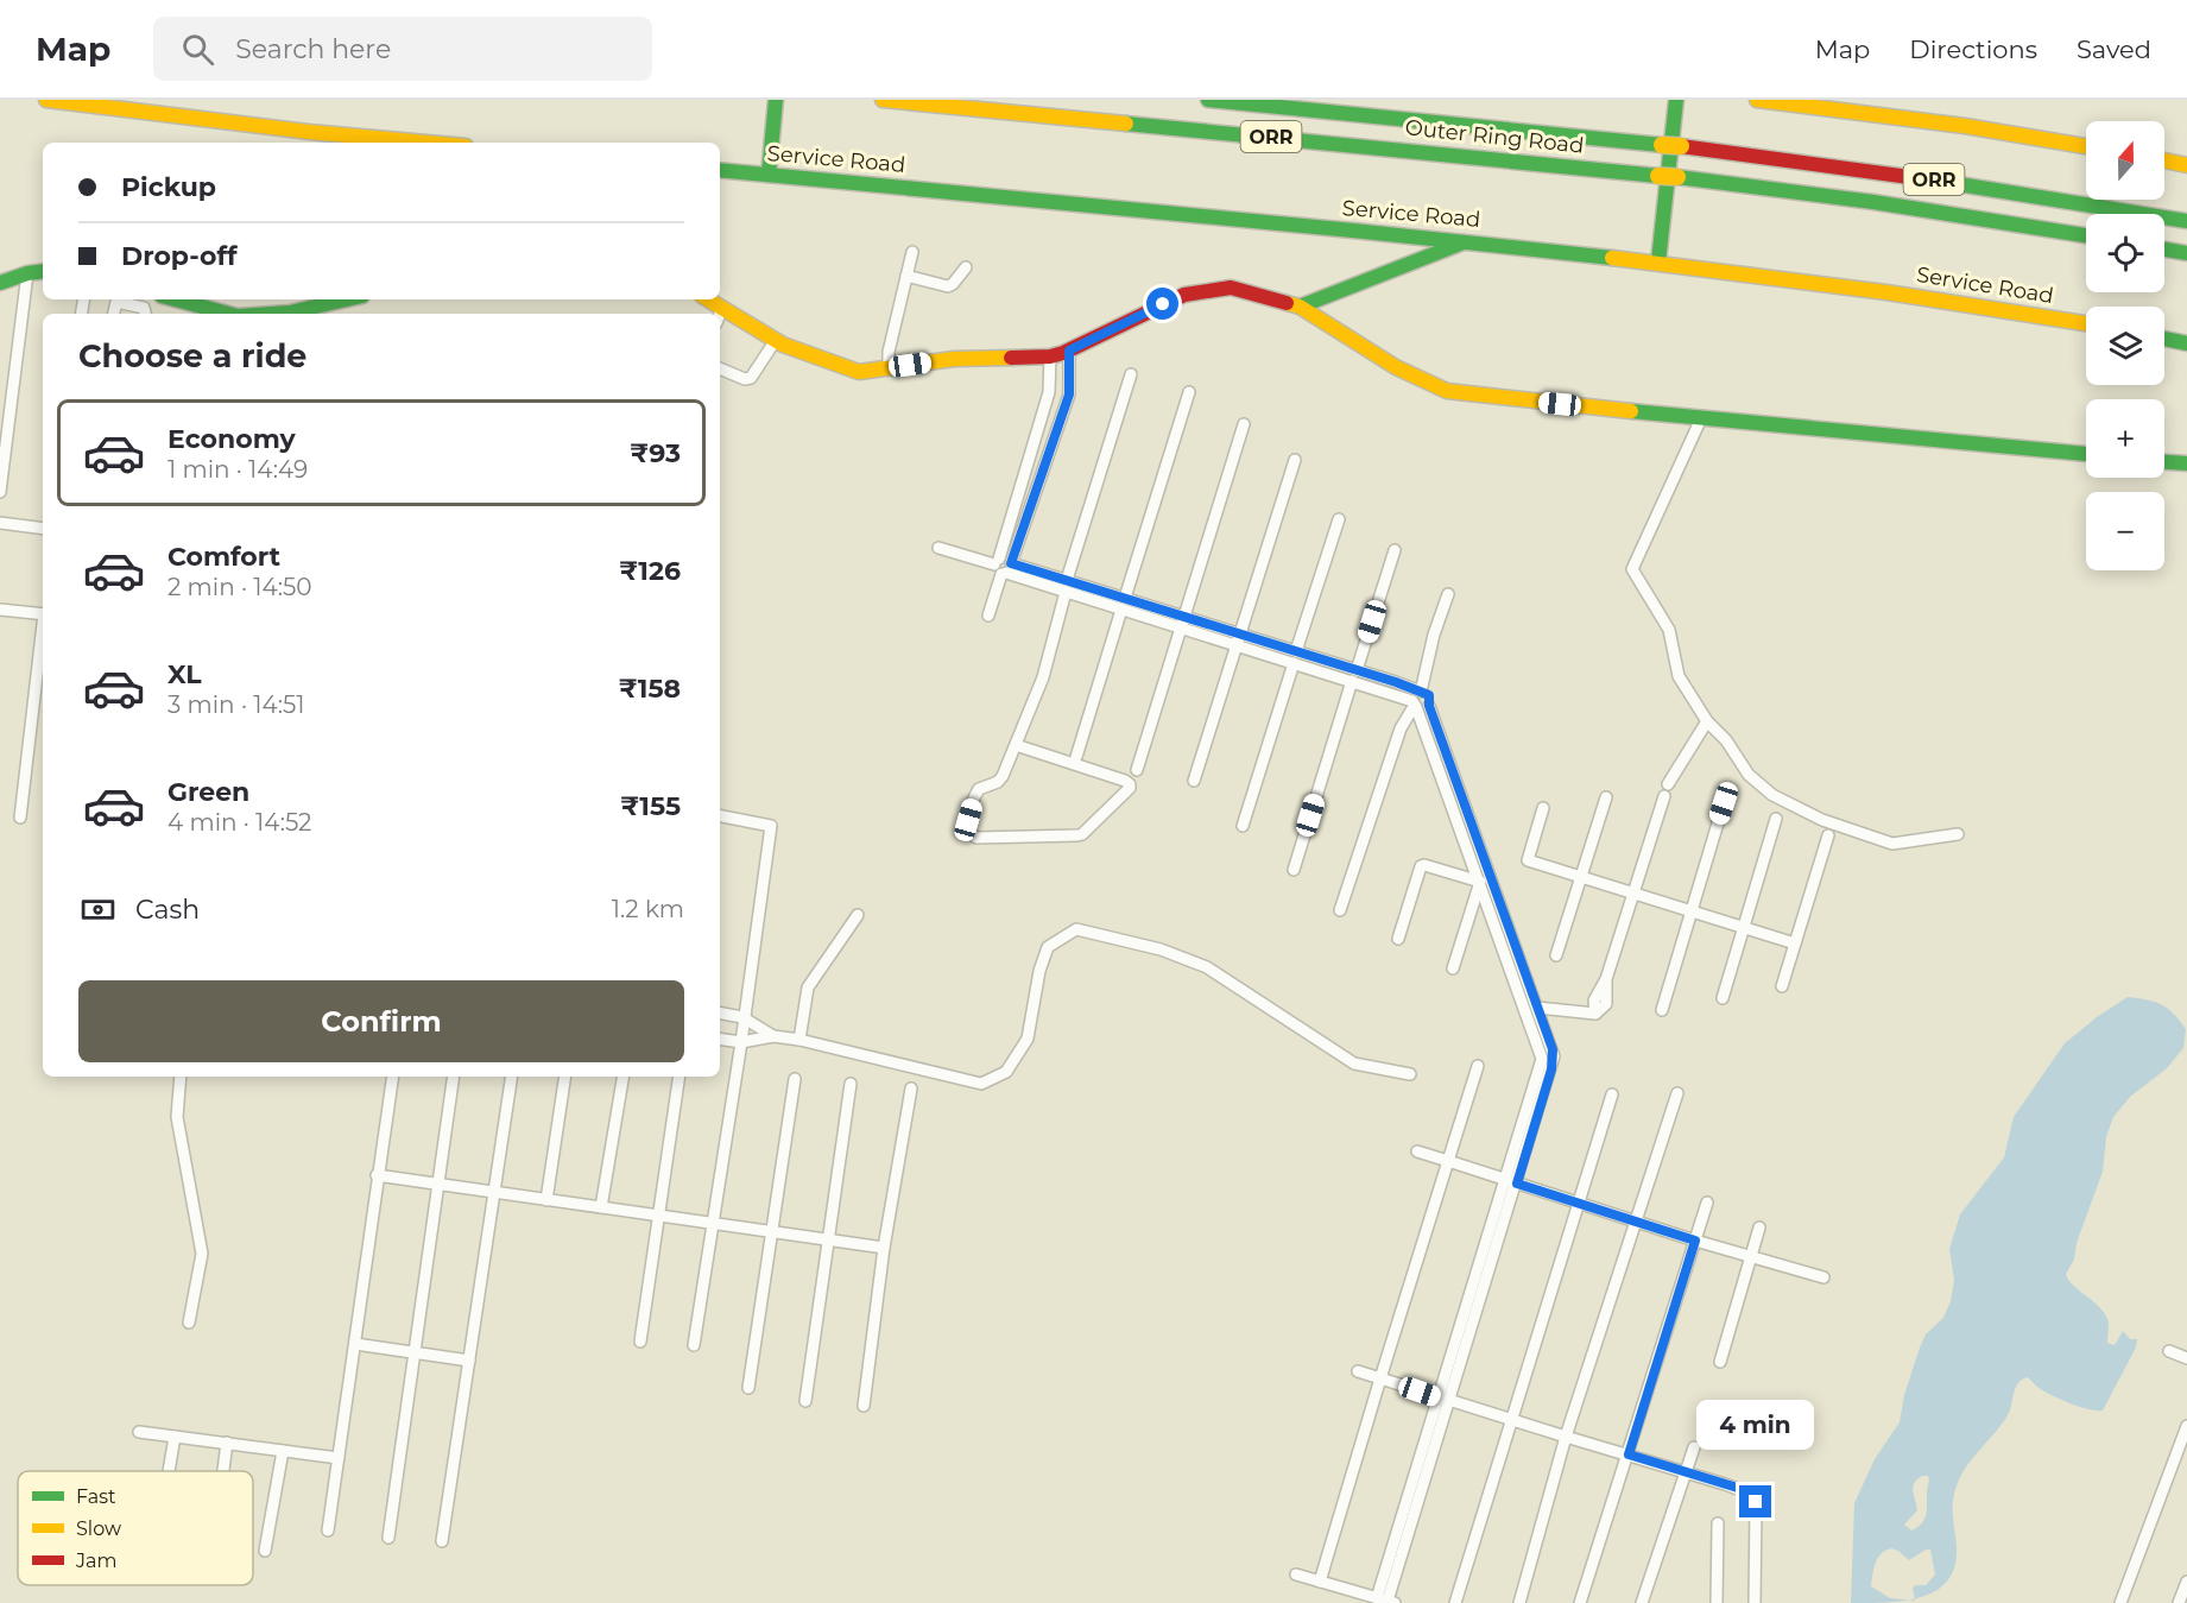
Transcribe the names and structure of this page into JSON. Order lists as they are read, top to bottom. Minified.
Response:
{"streets":{"main road":["ORR","Outer Ring Road","Service Road"]},"legend":["Fast","Slow","Jam"],"north":"top","page":{"header":"Map","search":"Search here","nav":["Map","Directions","Saved"],"map_buttons":["+","−"],"banner":["Pickup","Drop-off"],"heading":"Choose a ride","list":[{"name":"Economy","note":"1 min · 14:49","value":"₹93"},{"name":"Comfort","note":"2 min · 14:50","value":"₹126"},{"name":"XL","note":"3 min · 14:51","value":"₹158"},{"name":"Green","note":"4 min · 14:52","value":"₹155"}],"pay":["Cash","1.2 km"],"buttons":"Confirm","bubble":"4 min"}}
